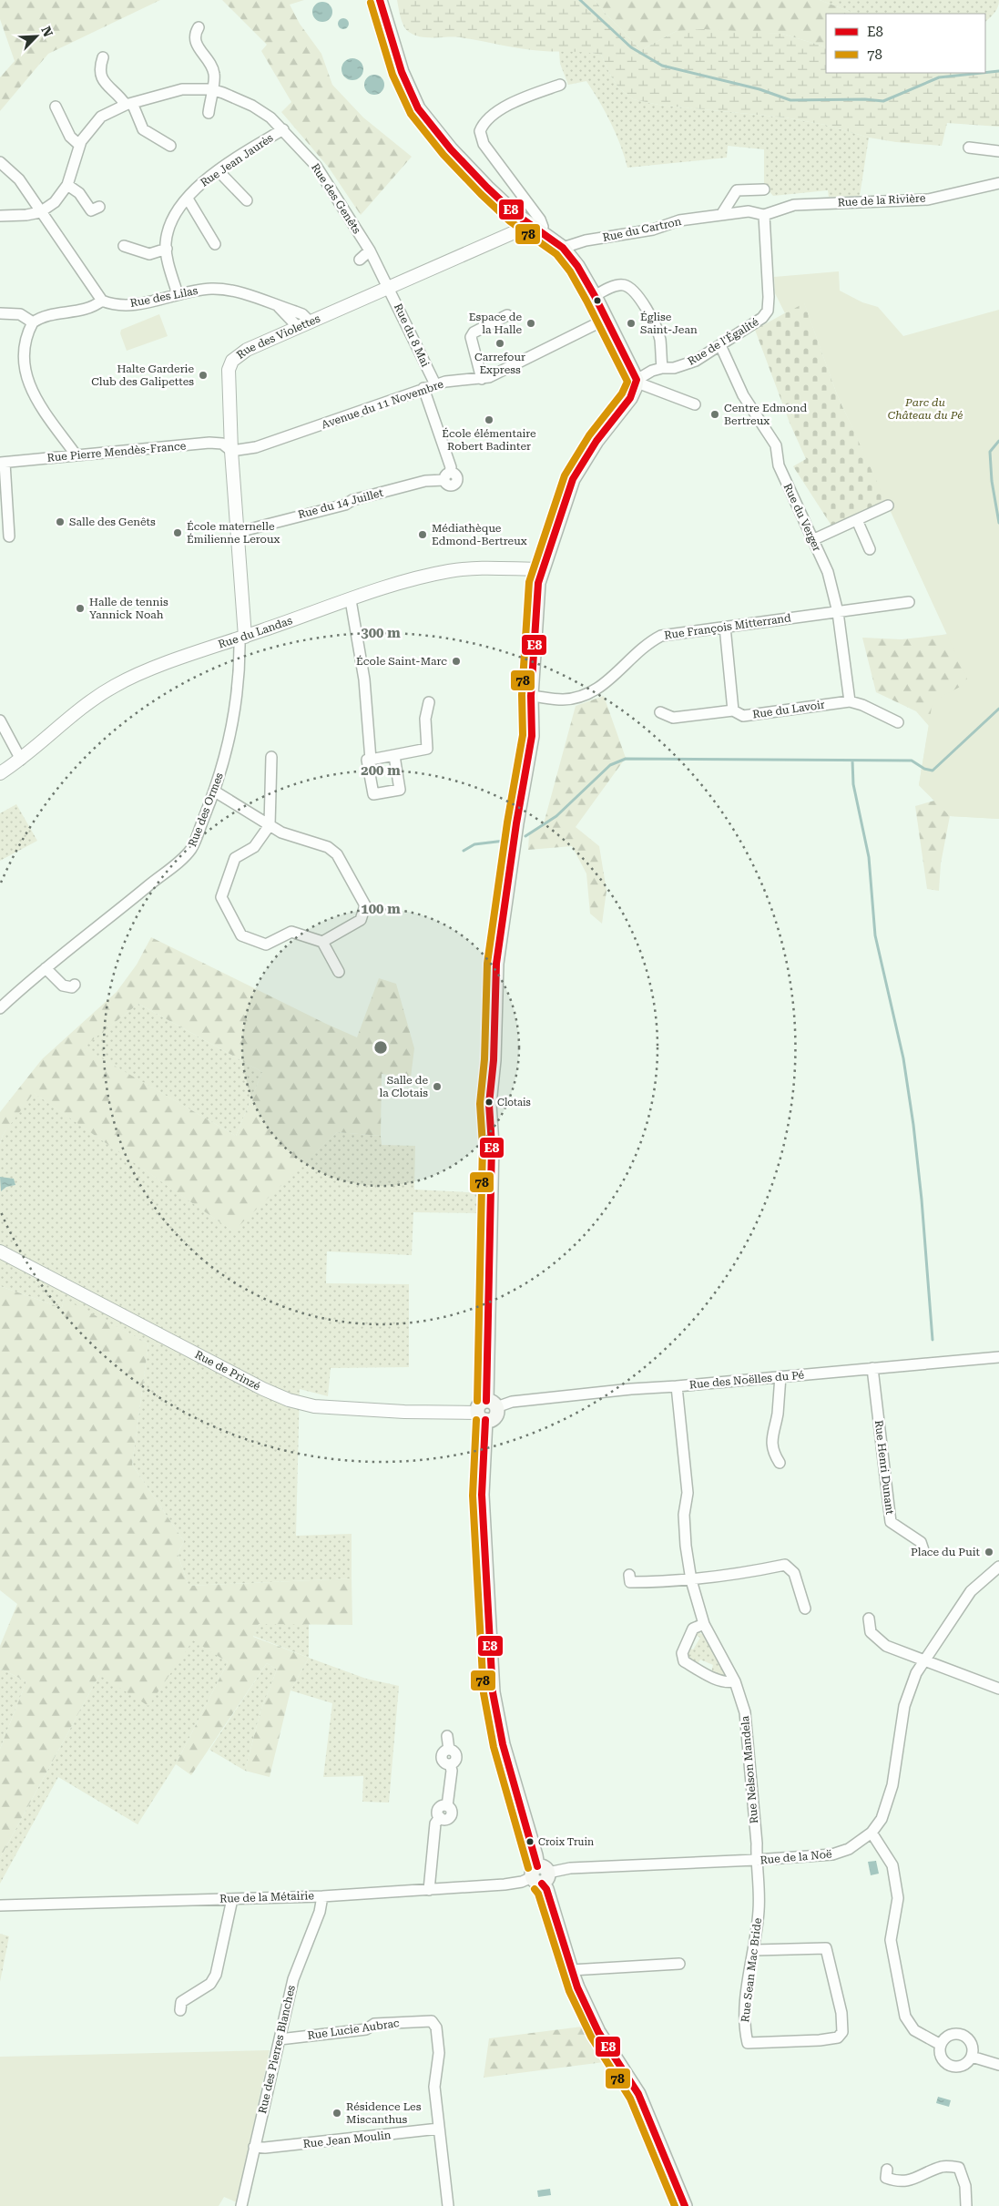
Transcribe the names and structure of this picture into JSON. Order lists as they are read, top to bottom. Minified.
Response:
{"streets":{"street":["Rue Jean Jaurès","Rue des Genêts","Rue de la Rivière","Rue du Cartron","Rue des Lilas","Rue du 8 Mai","Rue des Violettes","Rue de l'Égalité","Avenue du 11 Novembre","Rue Pierre Mendès-France","Rue du 14 Juillet","Rue du Verger","Rue François Mitterrand","Rue du Landas","Rue du Lavoir","Rue des Ormes","Rue de Prinzé","Rue des Noëlles du Pé","Rue Henri Dunant","Rue Nelson Mandela","Rue de la Noë","Rue de la Métairie","Rue Sean Mac Bride","Rue Lucie Aubrac","Rue des Pierres Blanches","Rue Jean Moulin"]},"crossings":[["Rue Jean Jaurès","Rue des Genêts"],["Rue Jean Jaurès","Rue des Lilas"],["Rue des Genêts","Rue du 8 Mai"],["Rue des Genêts","Rue des Violettes"],["Rue de la Rivière","Rue du Cartron"],["Rue de la Rivière","Rue de l'Égalité"],["Rue du Cartron","Rue de l'Égalité"],["Rue des Lilas","Rue des Violettes"],["Rue du 8 Mai","Rue des Violettes"],["Rue du 8 Mai","Avenue du 11 Novembre"],["Rue des Violettes","Avenue du 11 Novembre"],["Rue des Violettes","Rue Pierre Mendès-France"],["Rue des Violettes","Rue du 14 Juillet"],["Rue des Violettes","Rue du Landas"],["Rue des Violettes","Rue des Ormes"],["Rue de l'Égalité","Rue du Verger"],["Avenue du 11 Novembre","Rue Pierre Mendès-France"],["Avenue du 11 Novembre","Rue du 14 Juillet"],["Rue du Verger","Rue François Mitterrand"],["Rue du Verger","Rue du Lavoir"],["Rue du Landas","Rue des Ormes"],["Rue des Noëlles du Pé","Rue Henri Dunant"],["Rue des Noëlles du Pé","Rue Nelson Mandela"],["Rue Nelson Mandela","Rue de la Noë"],["Rue Nelson Mandela","Rue Sean Mac Bride"],["Rue de la Noë","Rue de la Métairie"],["Rue de la Noë","Rue Sean Mac Bride"],["Rue de la Métairie","Rue des Pierres Blanches"],["Rue Lucie Aubrac","Rue des Pierres Blanches"],["Rue Lucie Aubrac","Rue Jean Moulin"],["Rue des Pierres Blanches","Rue Jean Moulin"]],"parks":["Parc du Château du Pé"],"places":["Espace de la Halle","Église Saint-Jean","Carrefour Express","Halte Garderie Club des Galipettes","Centre Edmond Bertreux","École élémentaire Robert Badinter","Salle des Genêts","École maternelle Émilienne Leroux","Médiathèque Edmond-Bertreux","Halle de tennis Yannick Noah","École Saint-Marc","Salle de la Clotais","Clotais","Place du Puit","Croix Truin","Résidence Les Miscanthus"],"lines":["transit line E8","transit line 78"],"legend":["E8","78"],"north":"top right","rings":["300 m","200 m","100 m"]}
